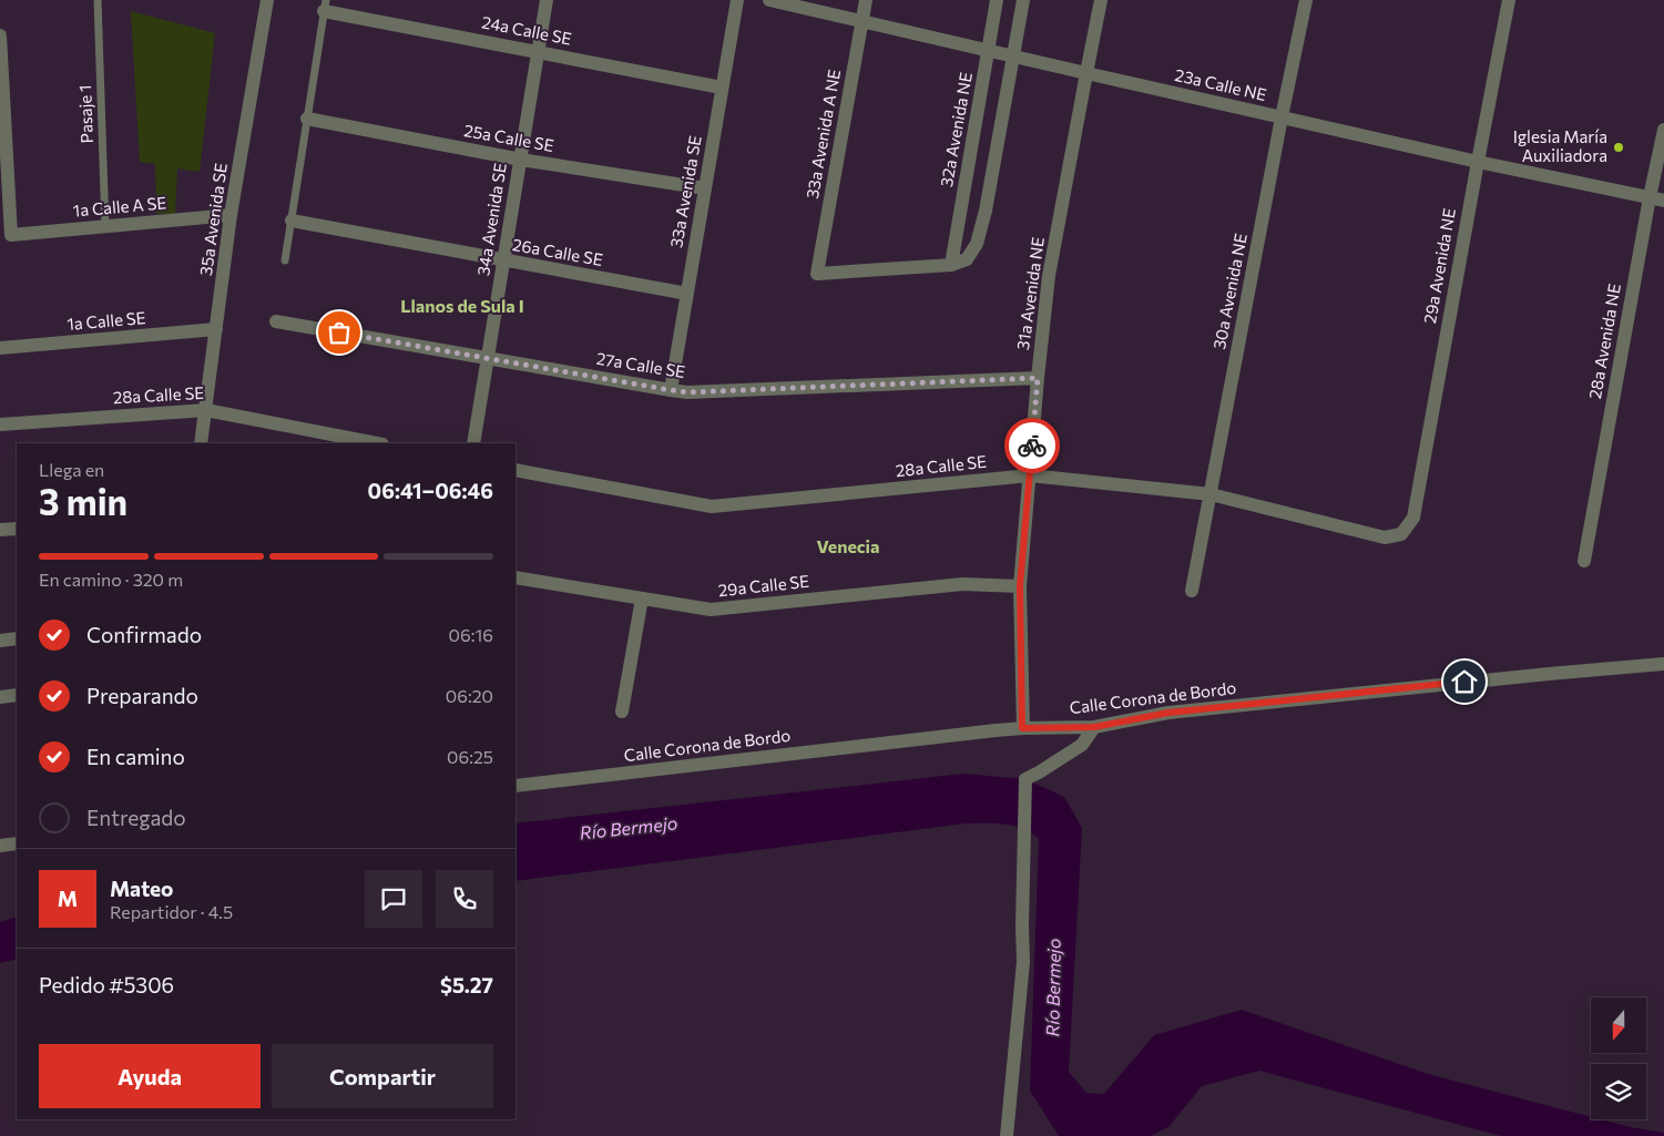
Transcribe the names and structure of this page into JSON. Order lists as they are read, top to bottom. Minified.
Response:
{"streets":{"street":["24a Calle SE","23a Calle NE","32a Avenida NE","33a Avenida A NE","25a Calle SE","33a Avenida SE","1a Calle A SE","35a Avenida SE","34a Avenida SE","26a Calle SE","29a Avenida NE","30a Avenida NE","31a Avenida NE","1a Calle SE","28a Avenida NE","27a Calle SE","28a Calle SE","29a Calle SE","Calle Corona de Bordo"],"lane":["Pasaje 1"]},"crossings":[["24a Calle SE","33a Avenida SE"],["24a Calle SE","34a Avenida SE"],["23a Calle NE","32a Avenida NE"],["23a Calle NE","33a Avenida A NE"],["23a Calle NE","29a Avenida NE"],["23a Calle NE","30a Avenida NE"],["23a Calle NE","31a Avenida NE"],["23a Calle NE","28a Avenida NE"],["Pasaje 1","1a Calle A SE"],["32a Avenida NE","33a Avenida A NE"],["25a Calle SE","33a Avenida SE"],["25a Calle SE","34a Avenida SE"],["33a Avenida SE","26a Calle SE"],["33a Avenida SE","27a Calle SE"],["1a Calle A SE","35a Avenida SE"],["35a Avenida SE","1a Calle SE"],["35a Avenida SE","28a Calle SE"],["34a Avenida SE","26a Calle SE"],["34a Avenida SE","27a Calle SE"],["29a Avenida NE","28a Calle SE"],["30a Avenida NE","28a Calle SE"],["31a Avenida NE","27a Calle SE"],["31a Avenida NE","28a Calle SE"],["31a Avenida NE","29a Calle SE"],["31a Avenida NE","Calle Corona de Bordo"]],"districts":["Llanos de Sula I","Venecia"],"water":["Río Bermejo"],"places":["Iglesia María Auxiliadora"],"north":"bottom","page":{"heading":["3 min","Llega en","06:41–06:46"],"panel":["Mateo","Repartidor · 4.5","Pedido #5306","$5.27"],"bar":"En camino · 320 m","list":[["Confirmado","06:16"],["Preparando","06:20"],["En camino","06:25"],"Entregado"],"round":"M","buttons":["Ayuda","Compartir"]}}
